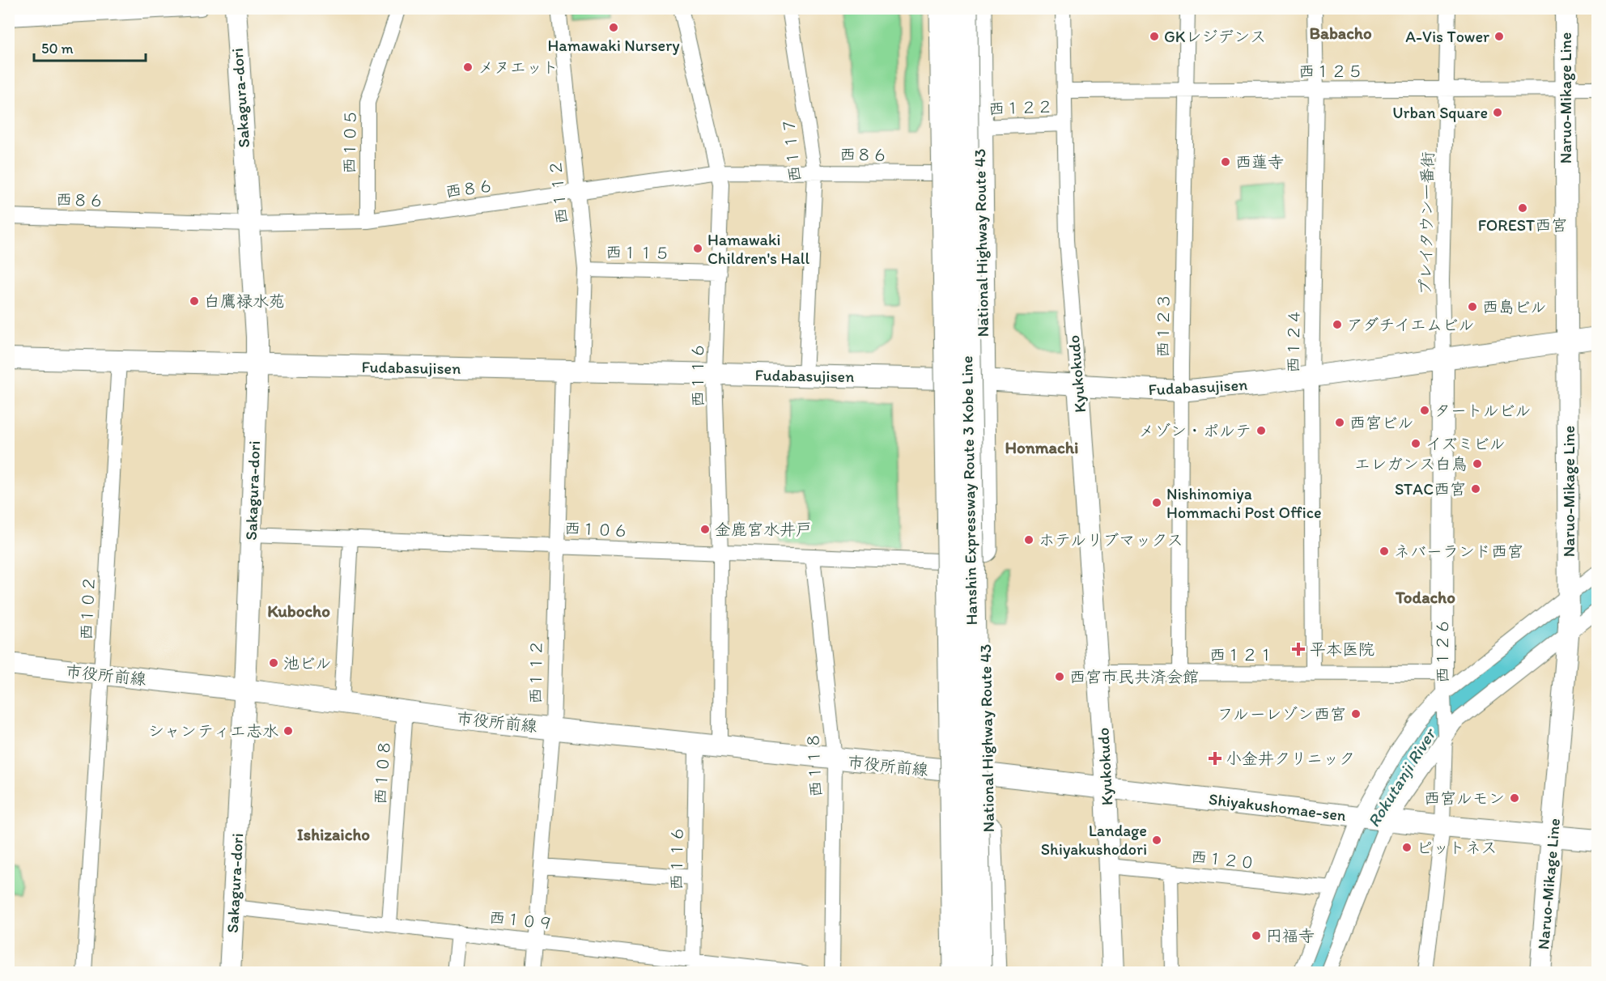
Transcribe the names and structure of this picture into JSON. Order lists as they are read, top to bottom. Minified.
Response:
{"streets":{"highway":["National Highway Route 43","Hanshin Expressway Route 3 Kobe Line"],"street":["西１２５","Sakagura-dori","Naruo-Mikage Line","西１２２","西１０５","西１１７","西８６","西１１２","プレイタウン一番街","西１１５","西１２３","西１２４","Fudabasujisen","Kyukokudo","西１１６","西１０６","西１０２","西１２６","西１２１","市役所前線","西１１８","西１０８","Shiyakushomae-sen","西１２０","西１０９"]},"crossings":[["西１２５","Naruo-Mikage Line"],["西１２５","プレイタウン一番街"],["西１２５","西１２３"],["西１２５","西１２４"],["西１２５","Kyukokudo"],["Sakagura-dori","西８６"],["Sakagura-dori","Fudabasujisen"],["Sakagura-dori","西１０６"],["Sakagura-dori","市役所前線"],["Sakagura-dori","西１０９"],["Naruo-Mikage Line","Fudabasujisen"],["Naruo-Mikage Line","Shiyakushomae-sen"],["西１２２","National Highway Route 43"],["西１２２","Kyukokudo"],["西１０５","西８６"],["西１１７","西８６"],["西１１７","Fudabasujisen"],["西８６","西１１２"],["西８６","西１１６"],["西１１２","西１１５"],["西１１２","Fudabasujisen"],["西１１２","西１０６"],["西１１２","市役所前線"],["西１１２","西１０９"],["プレイタウン一番街","Fudabasujisen"],["プレイタウン一番街","西１２６"],["National Highway Route 43","Fudabasujisen"],["National Highway Route 43","市役所前線"],["National Highway Route 43","Shiyakushomae-sen"],["西１１５","西１１６"],["西１２３","Fudabasujisen"],["西１２３","西１２１"],["西１２４","Fudabasujisen"],["西１２４","西１２１"],["Fudabasujisen","Kyukokudo"],["Fudabasujisen","西１１６"],["Fudabasujisen","西１０２"],["Fudabasujisen","西１２６"],["Kyukokudo","西１２１"],["Kyukokudo","Shiyakushomae-sen"],["Kyukokudo","西１２０"],["西１１６","西１０６"],["西１１６","市役所前線"],["西１１６","西１０９"],["西１０６","西１１８"],["西１０２","市役所前線"],["西１２６","西１２１"],["西１２６","Shiyakushomae-sen"],["市役所前線","西１１８"],["市役所前線","西１０８"],["市役所前線","Shiyakushomae-sen"],["西１０８","西１０９"]],"districts":["Babacho","Honmachi","Todacho","Kubocho","Ishizaicho"],"water":["Rokutanji River"],"places":{"other":["Hamawaki Nursery","GKレジデンス","A-Vis Tower","メヌエット","Urban Square","西蓮寺","FOREST西宮","Hamawaki Children's Hall","白鷹禄水苑","西島ビル","アダチイエムビル","タートルビル","西宮ビル","メゾン・ポルテ","イズミビル","エレガンス白鳥","STAC西宮","Nishinomiya Hommachi Post Office","金鹿宮水井戸","ホテルリブマックス","ネバーランド西宮","池ビル","西宮市民共済会館","フルーレゾン西宮","シャンティエ志水","西宮ルモン","Landage Shiyakushodori","ピットネス","円福寺"],"health":["平本医院","小金井クリニック"]},"scale_bar":"50 m"}
